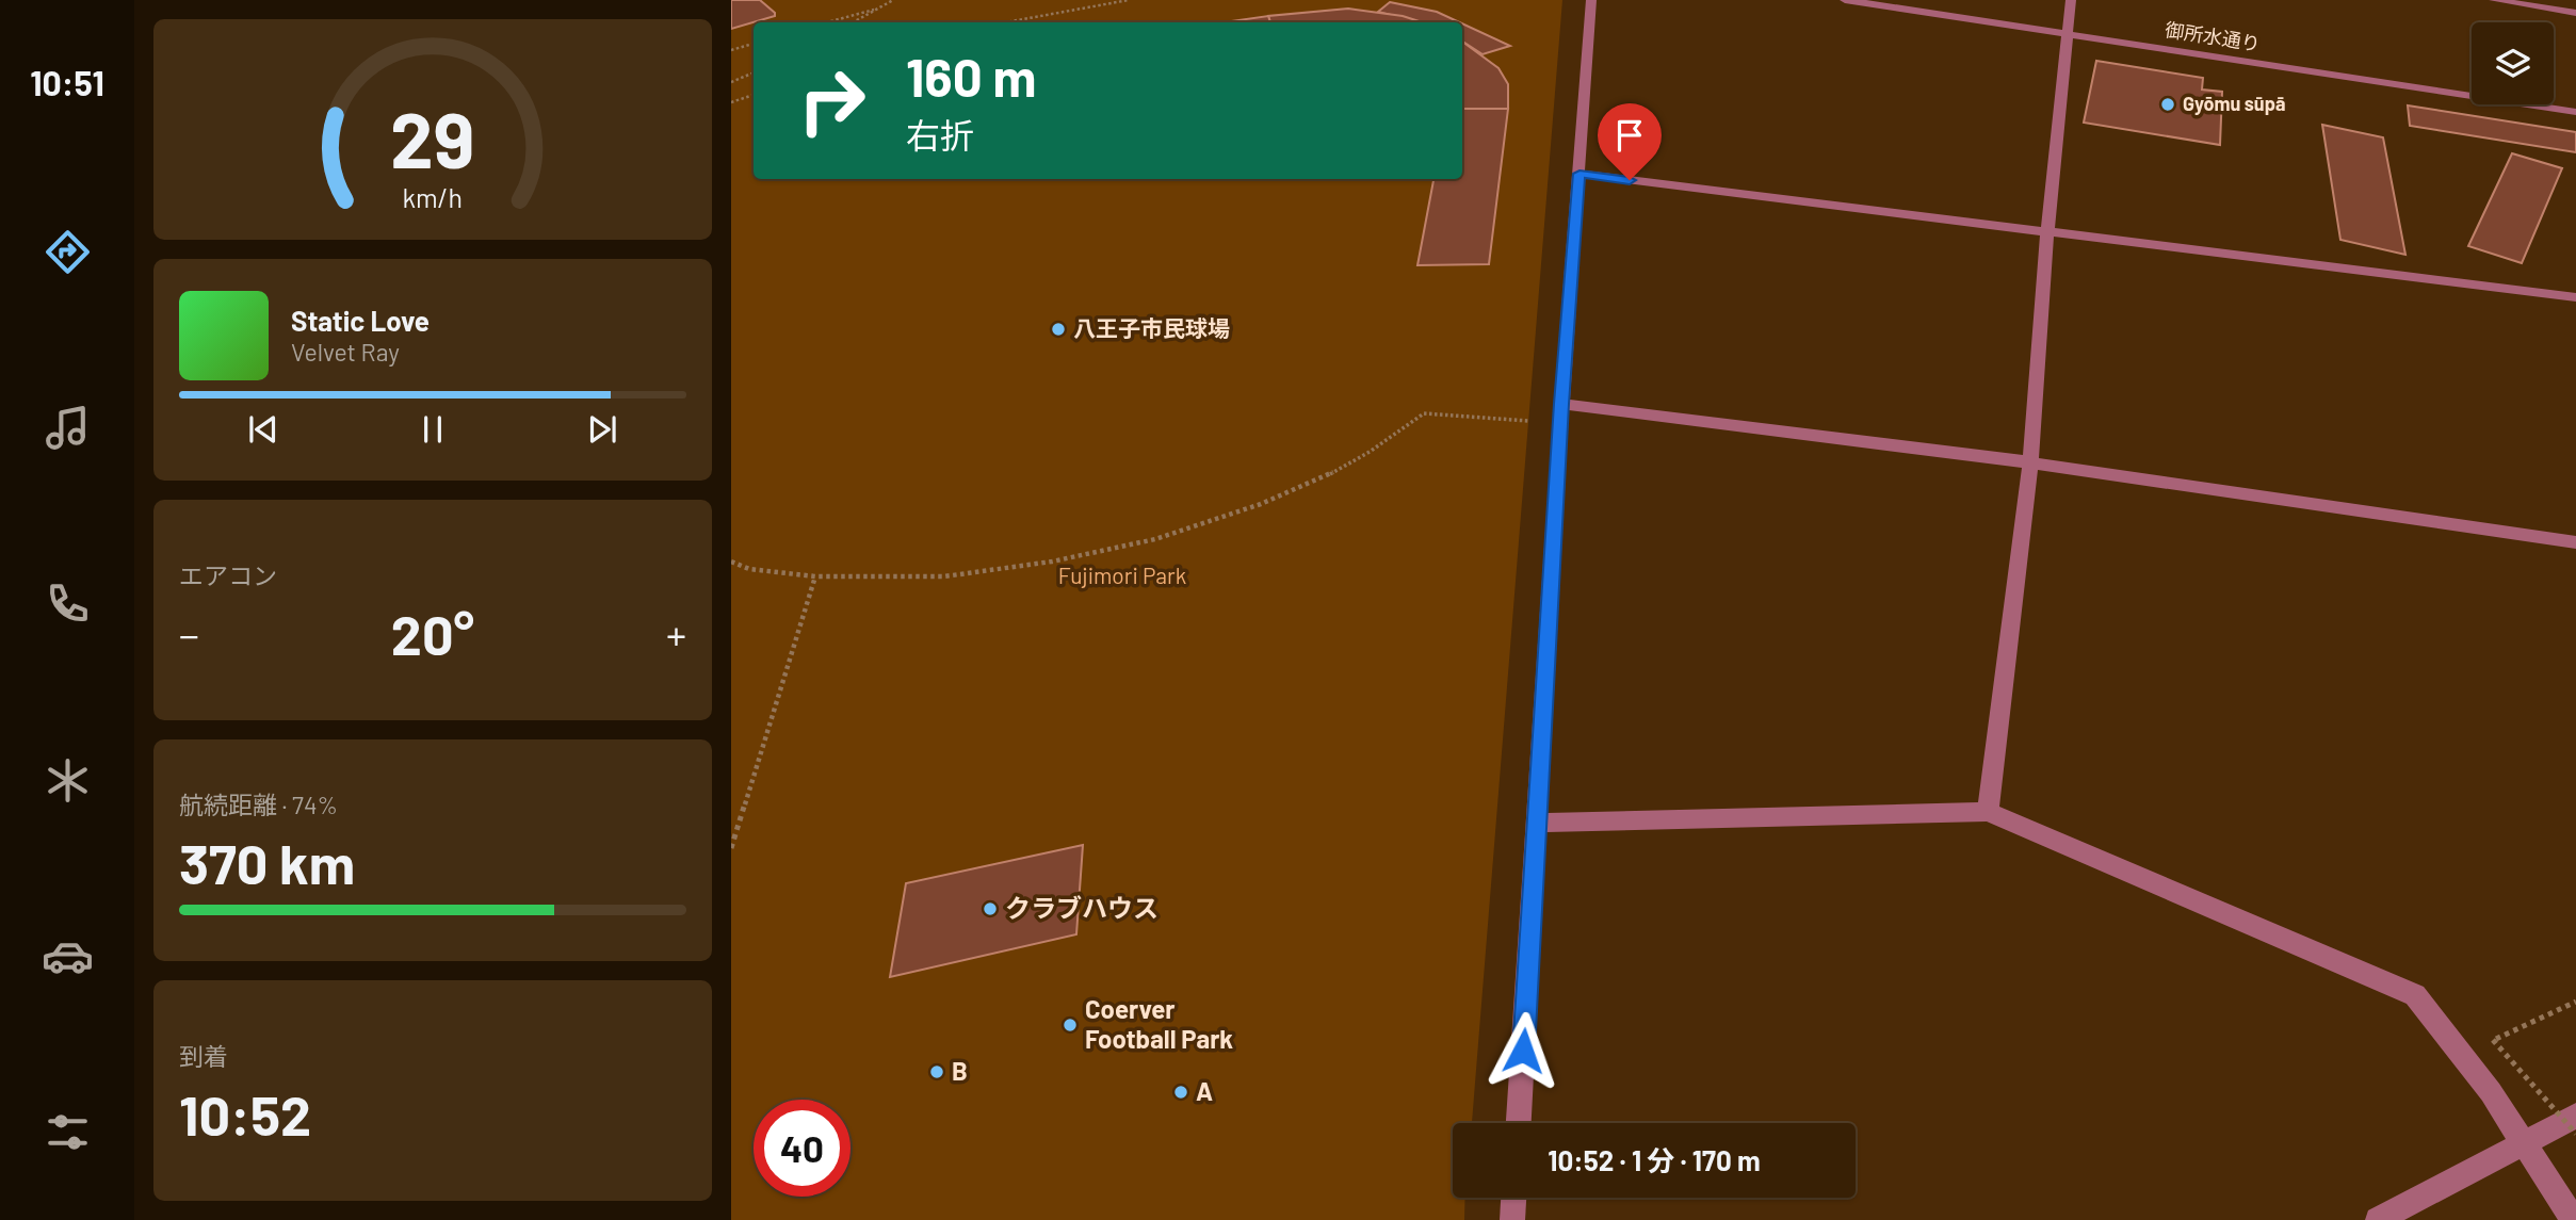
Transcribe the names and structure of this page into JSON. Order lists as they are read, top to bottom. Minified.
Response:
{"streets":{"street":["御所水通り"]},"parks":["Fujimori Park"],"places":["Gyōmu sūpā","八王子市民球場","クラブハウス","Coerver Football Park","B","A"],"page":{"tabs":"10:51","turn":["160 m","右折"],"song":["Static Love","Velvet Ray"],"tile":["エアコン",["航続距離 · 74%","370 km"],["到着","10:52"]],"heat":["−","20°","+"],"limit":"40","trip":"10:52 · 1 分 · 170 m","gauge":["29","km/h"]}}
